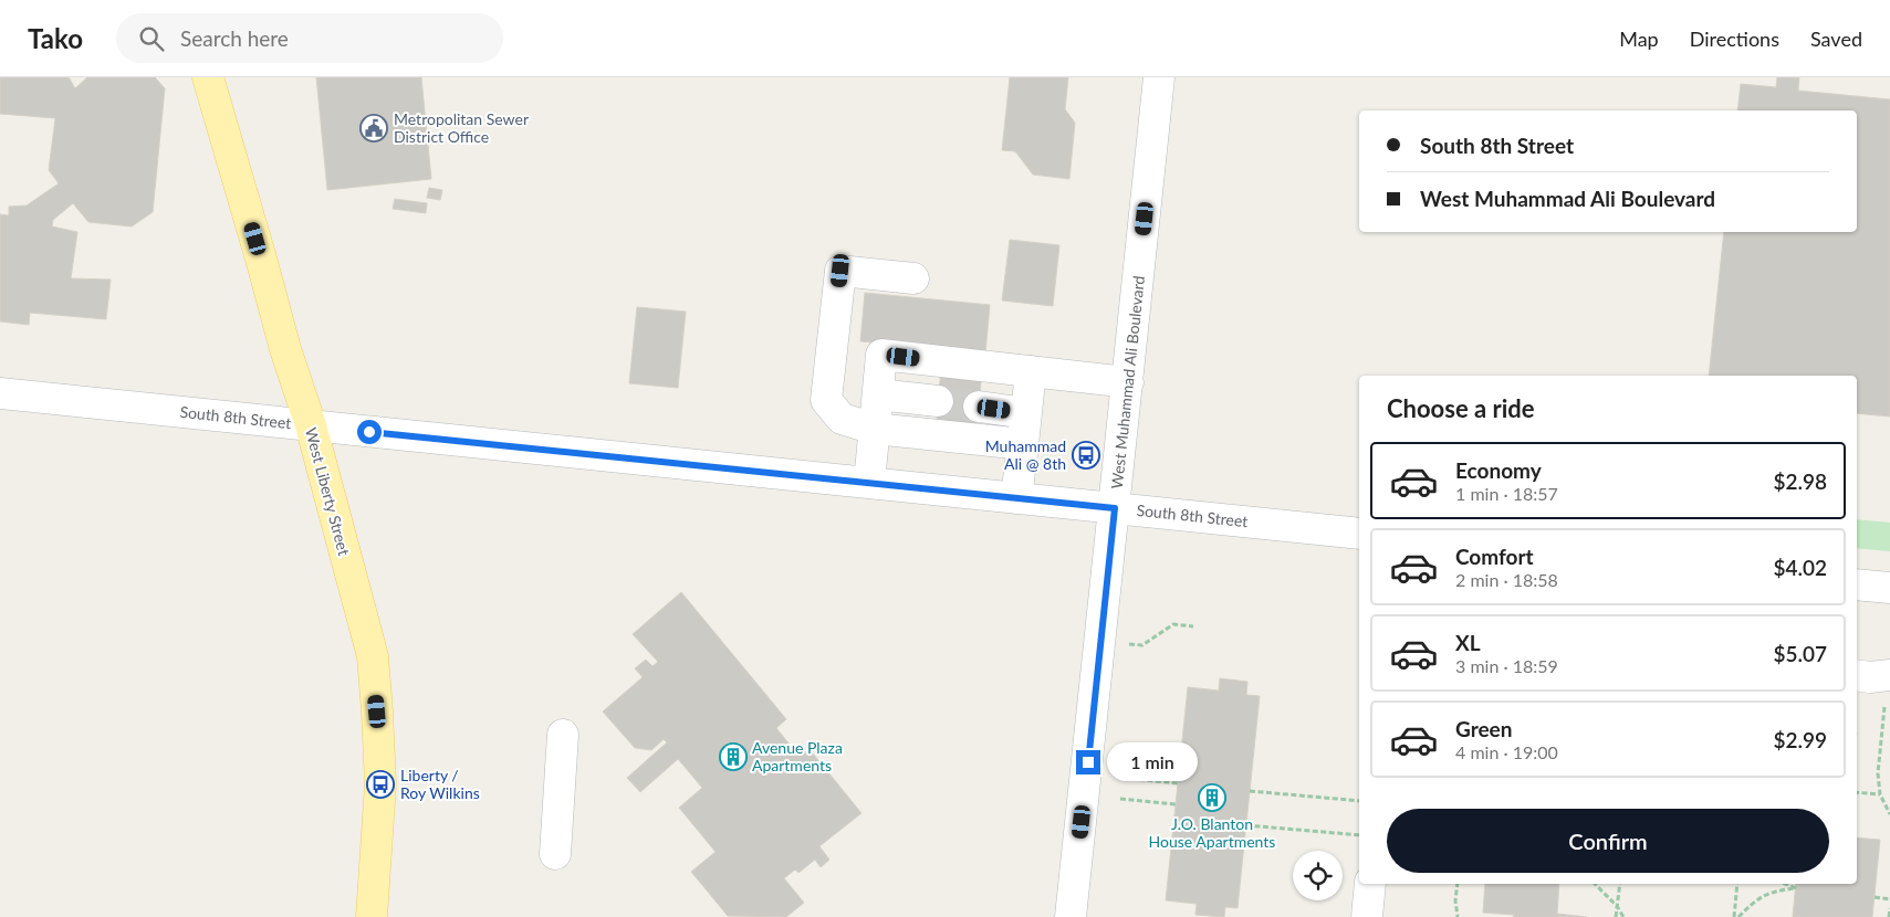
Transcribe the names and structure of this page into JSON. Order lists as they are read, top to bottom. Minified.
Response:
{"streets":{"main road":["West Liberty Street"],"street":["West Muhammad Ali Boulevard","South 8th Street"]},"crossings":[["West Muhammad Ali Boulevard","South 8th Street"],["South 8th Street","West Liberty Street"]],"places":{"public building":["Metropolitan Sewer District Office"],"bus stop":["Muhammad Ali @ 8th","Liberty / Roy Wilkins"],"building":["Avenue Plaza Apartments","J.O. Blanton House Apartments"]},"page":{"header":"Tako","search":"Search here","nav":["Map","Directions","Saved"],"banner":["South 8th Street","West Muhammad Ali Boulevard"],"heading":"Choose a ride","list":[{"name":"Economy","note":"1 min · 18:57","value":"$2.98"},{"name":"Comfort","note":"2 min · 18:58","value":"$4.02"},{"name":"XL","note":"3 min · 18:59","value":"$5.07"},{"name":"Green","note":"4 min · 19:00","value":"$2.99"}],"bubble":"1 min","buttons":"Confirm"}}
